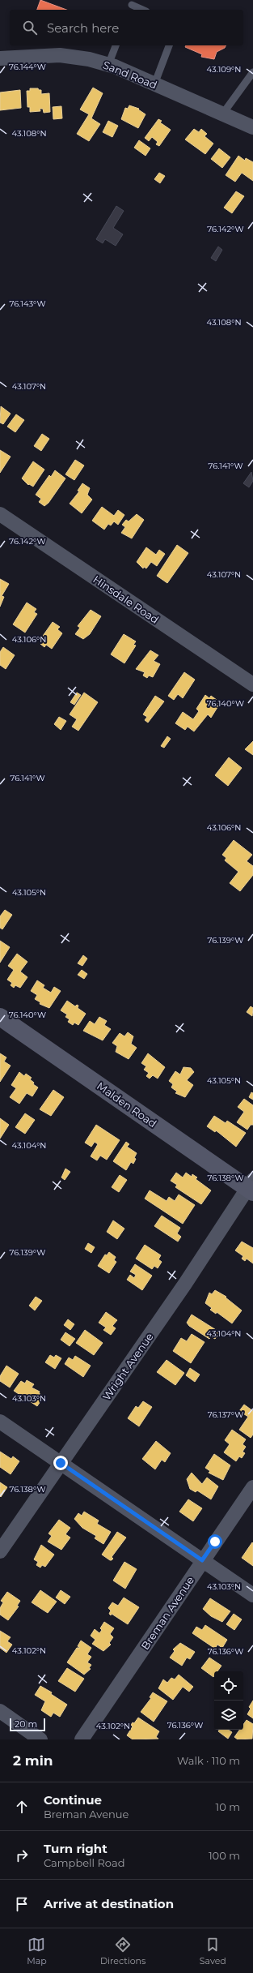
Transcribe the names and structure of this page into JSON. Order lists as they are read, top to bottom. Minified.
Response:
{"streets":{"street":["Sand Road","Hinsdale Road","Malden Road","Wright Avenue","Breman Avenue"]},"crossings":[["Malden Road","Wright Avenue"]],"scale_bar":"20 m","page":{"search":"Search here","scale":"20 m","heading":["2 min","Walk · 110 m"],"list":[["Continue","Breman Avenue","10 m"],["Turn right","Campbell Road","100 m"],"Arrive at destination"],"nav":["Map","Directions","Saved"]},"coordinates":["76.144°W","43.109°N","43.108°N","76.142°W","76.143°W","43.107°N","76.141°W","43.106°N","76.140°W","43.105°N","76.139°W","43.104°N","76.138°W","43.103°N","76.137°W","43.102°N","76.136°W"]}
